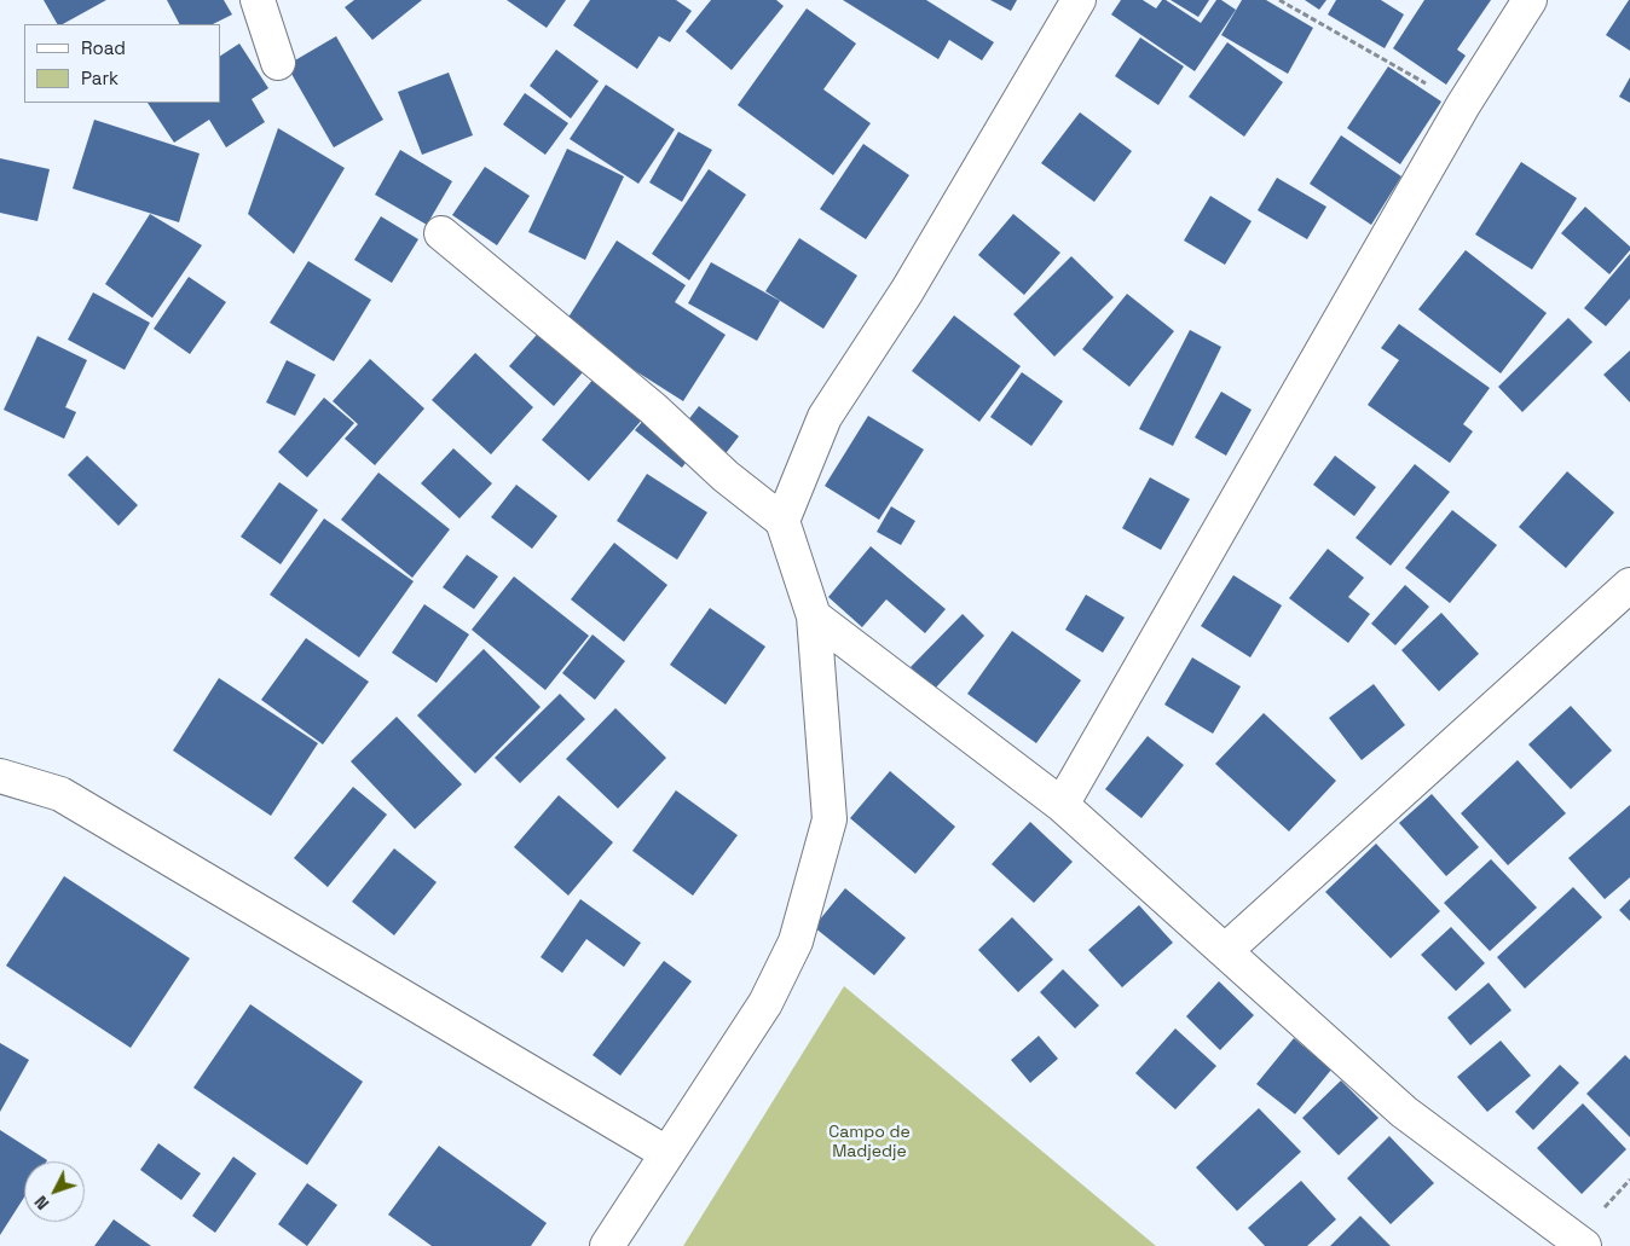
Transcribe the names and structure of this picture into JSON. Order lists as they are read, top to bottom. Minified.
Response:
{"parks":["Campo de Madjedje"],"legend":["Road","Park"],"north":"bottom left"}
